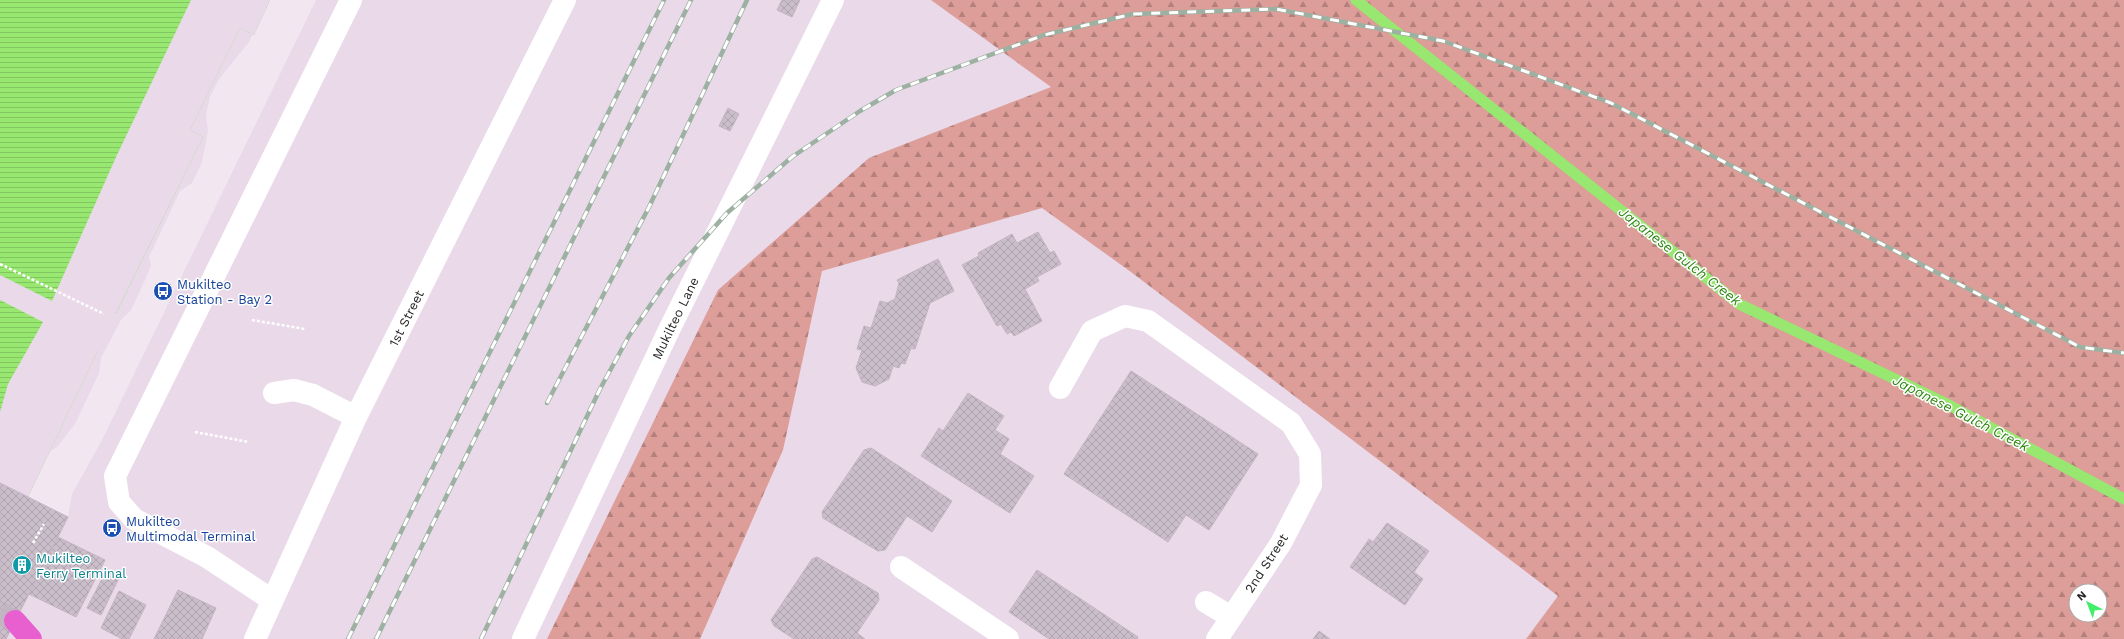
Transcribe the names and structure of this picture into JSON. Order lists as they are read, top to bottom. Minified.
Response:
{"streets":{"street":["1st Street","Mukilteo Lane","2nd Street"]},"water":["Japanese Gulch Creek"],"places":{"bus stop":["Mukilteo Station - Bay 2","Mukilteo Multimodal Terminal"],"building":["Mukilteo Ferry Terminal"]},"north":"top left"}
